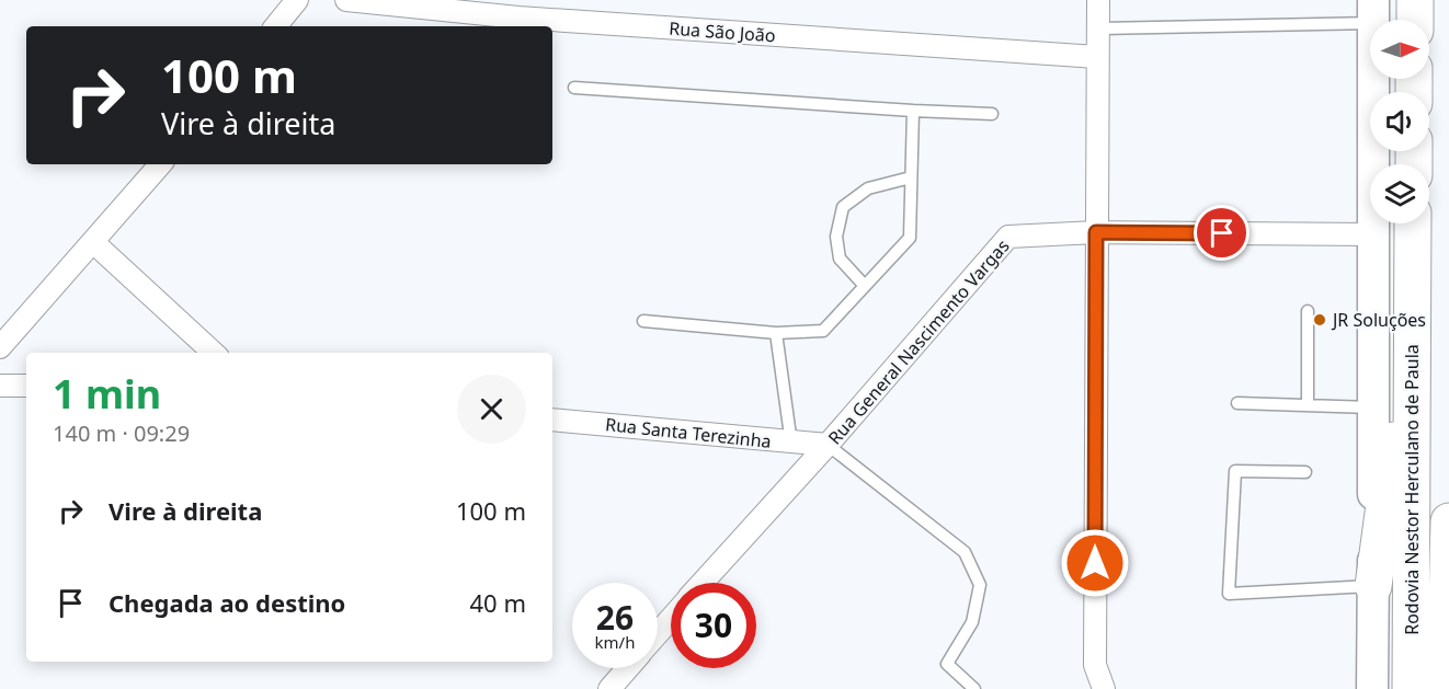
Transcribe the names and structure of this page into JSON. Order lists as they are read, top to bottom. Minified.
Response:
{"streets":{"highway":["Rodovia Nestor Herculano de Paula"],"street":["Rua São João","Rua General Nascimento Vargas","Rua Santa Terezinha"]},"crossings":[["Rua General Nascimento Vargas","Rua Santa Terezinha"]],"places":["JR Soluções"],"north":"right","page":{"turn":["100 m","Vire à direita"],"heading":["1 min","140 m · 09:29"],"list":[{"name":"Vire à direita","value":"100 m"},{"name":"Chegada ao destino","value":"40 m"}],"speed":"26 km/h","limit":"30"}}
